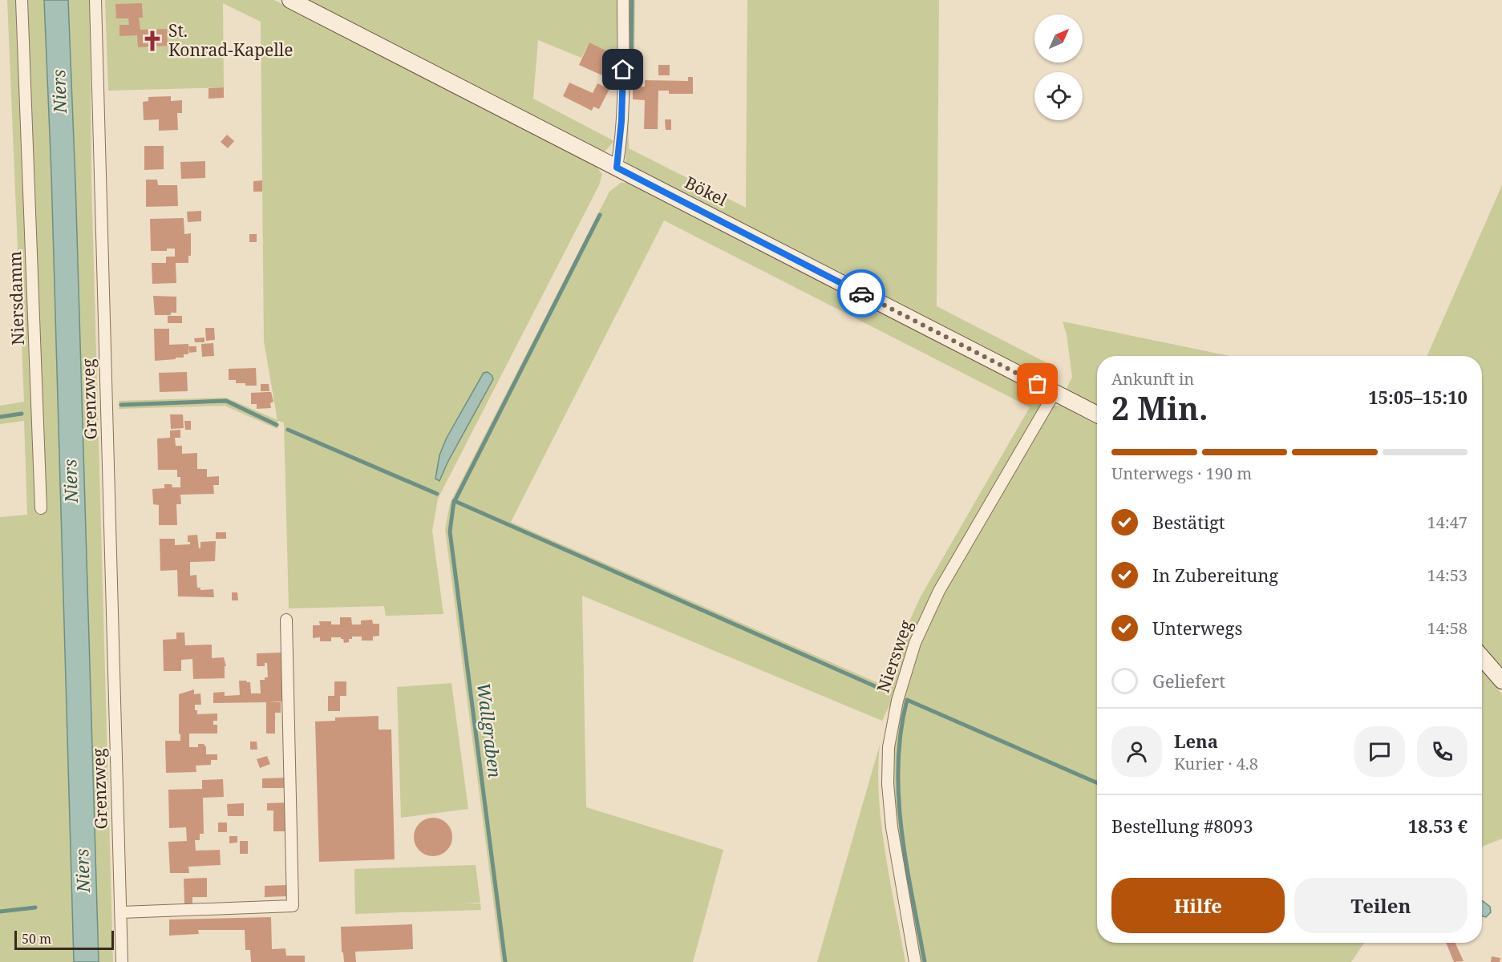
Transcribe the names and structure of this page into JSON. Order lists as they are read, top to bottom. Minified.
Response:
{"streets":{"main road":["Bökel"],"street":["Niersdamm","Grenzweg","Niersweg"]},"crossings":[["Bökel","Niersweg"]],"water":["Niers","Wallgraben"],"places":{"church":["St. Konrad-Kapelle"]},"scale_bar":"50 m","north":"top right","page":{"heading":["2 Min.","Ankunft in","15:05–15:10"],"panel":["Lena","Kurier · 4.8","Bestellung #8093","18.53 €"],"bar":"Unterwegs · 190 m","list":[["Bestätigt","14:47"],["In Zubereitung","14:53"],["Unterwegs","14:58"],"Geliefert"],"buttons":["Hilfe","Teilen"],"scale":"50 m"}}
